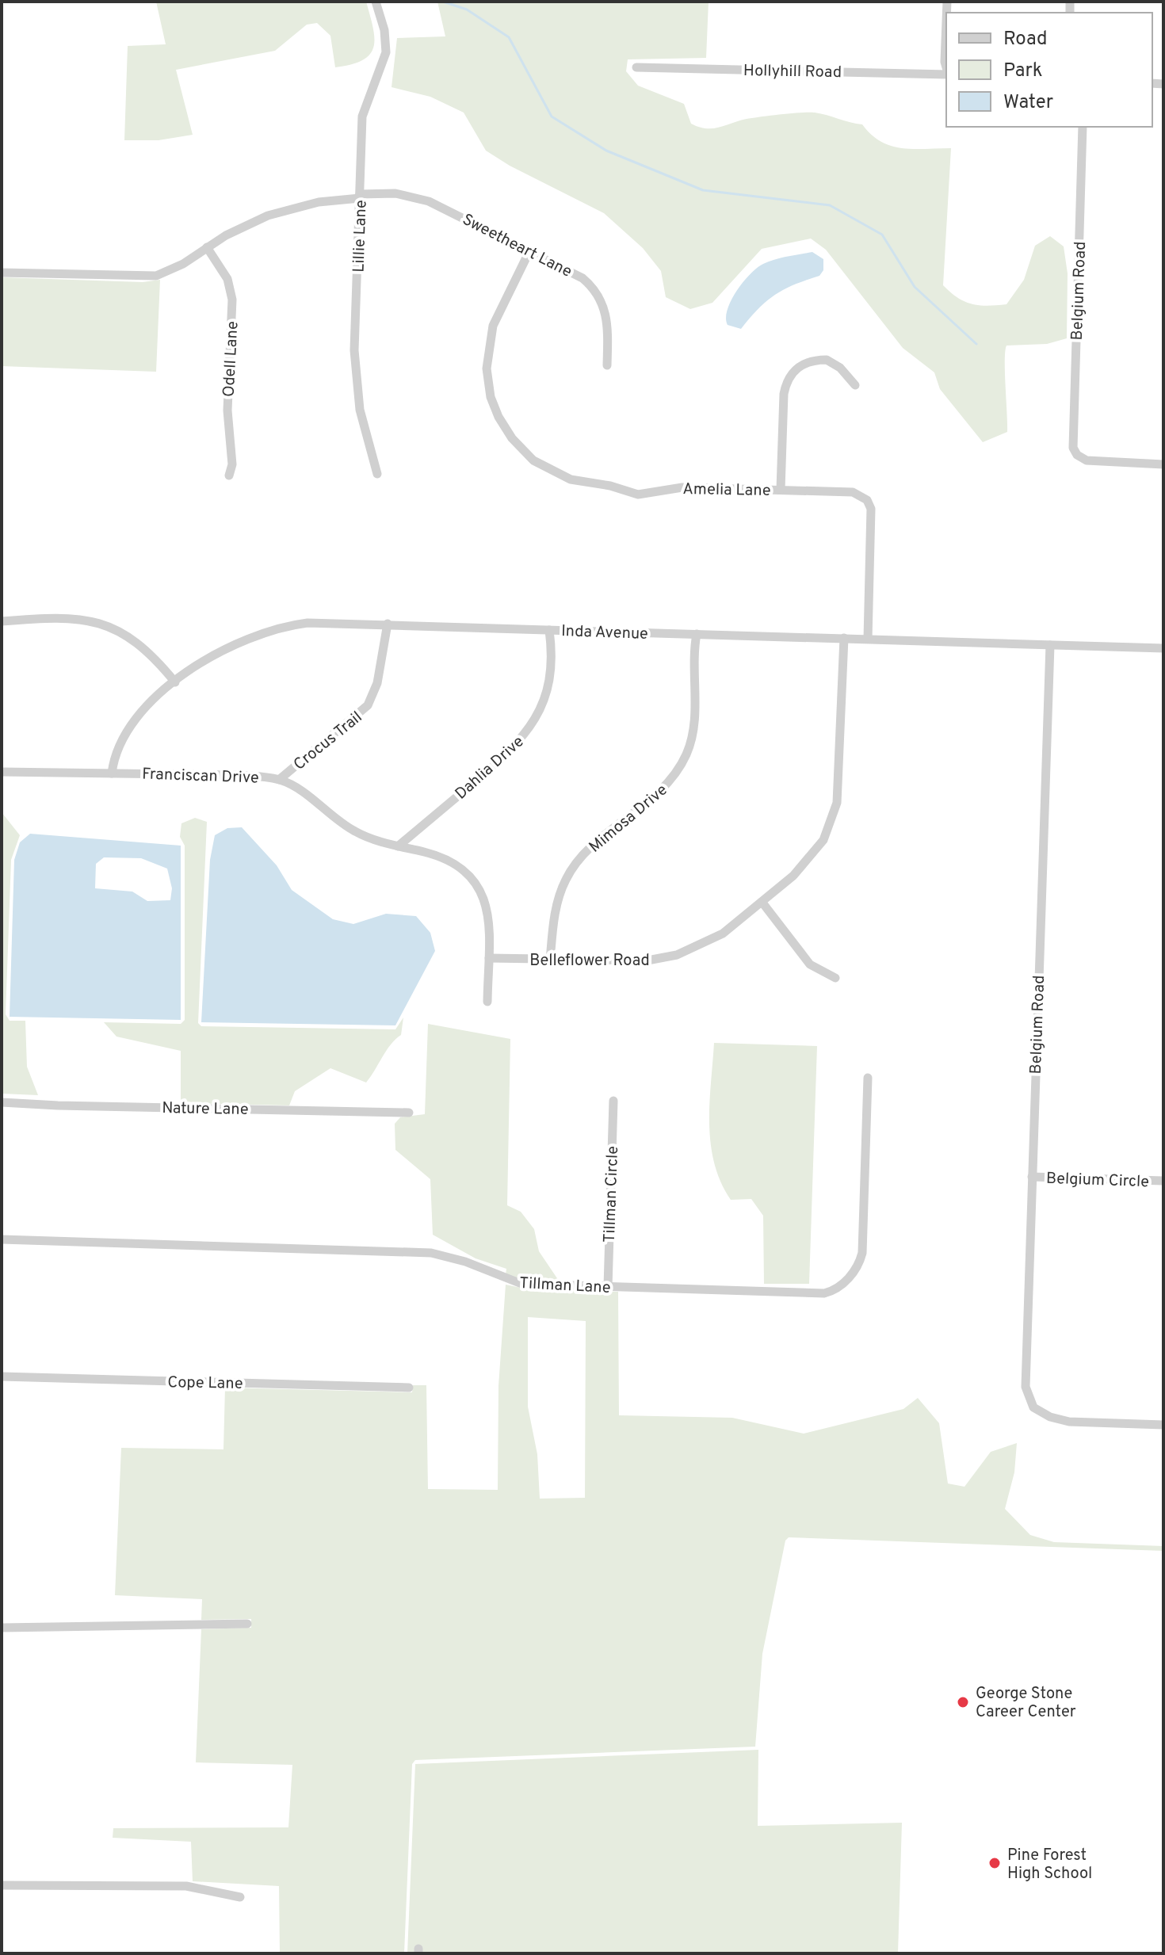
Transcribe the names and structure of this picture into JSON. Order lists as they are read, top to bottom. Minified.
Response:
{"streets":{"street":["Hollyhill Road","Lillie Lane","Sweetheart Lane","Belgium Road","Odell Lane","Amelia Lane","Inda Avenue","Crocus Trail","Dahlia Drive","Franciscan Drive","Mimosa Drive","Belleflower Road","Nature Lane","Belgium Circle","Tillman Circle","Tillman Lane","Cope Lane"]},"crossings":[["Lillie Lane","Sweetheart Lane"],["Sweetheart Lane","Odell Lane"],["Sweetheart Lane","Amelia Lane"],["Belgium Road","Inda Avenue"],["Belgium Road","Belgium Circle"],["Amelia Lane","Inda Avenue"],["Inda Avenue","Crocus Trail"],["Inda Avenue","Dahlia Drive"],["Inda Avenue","Franciscan Drive"],["Inda Avenue","Mimosa Drive"],["Inda Avenue","Belleflower Road"],["Crocus Trail","Franciscan Drive"],["Dahlia Drive","Franciscan Drive"],["Franciscan Drive","Belleflower Road"],["Mimosa Drive","Belleflower Road"],["Tillman Circle","Tillman Lane"]],"places":["George Stone Career Center","Pine Forest High School"],"legend":["Road","Park","Water"]}
